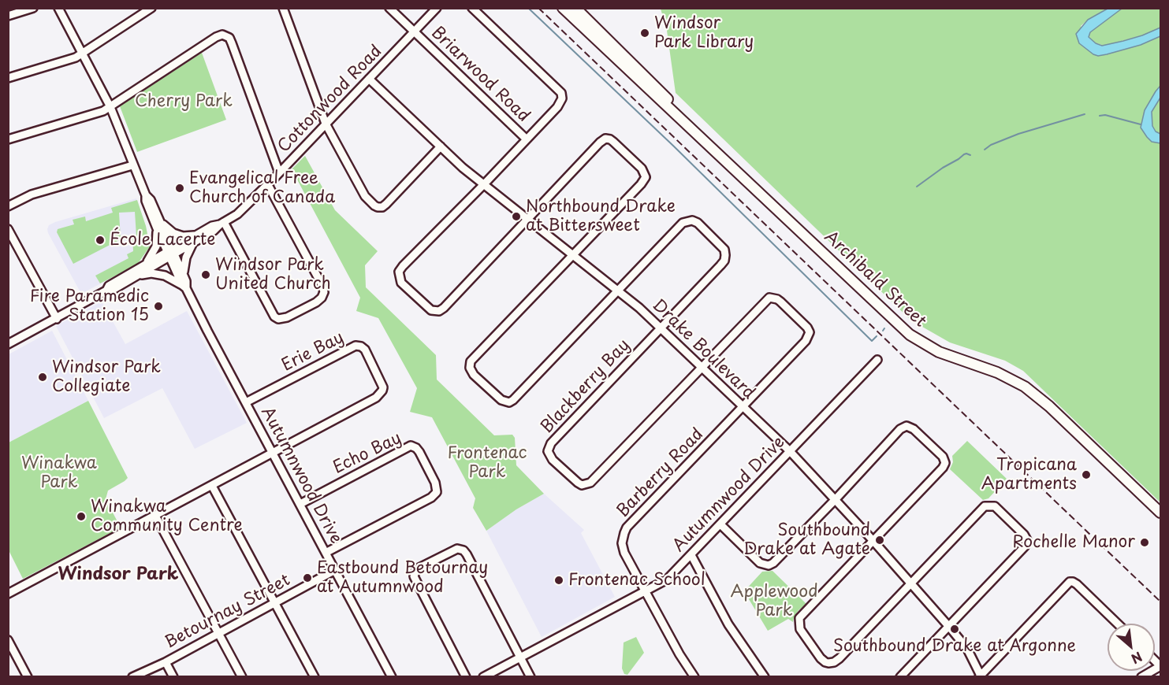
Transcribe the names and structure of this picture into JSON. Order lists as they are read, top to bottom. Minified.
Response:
{"streets":{"main road":["Archibald Street"],"street":["Briarwood Road","Cottonwood Road","Drake Boulevard","Erie Bay","Blackberry Bay","Echo Bay","Barberry Road","Autumnwood Drive","Betournay Street"]},"crossings":[["Briarwood Road","Cottonwood Road"],["Cottonwood Road","Drake Boulevard"],["Cottonwood Road","Autumnwood Drive"],["Drake Boulevard","Blackberry Bay"],["Drake Boulevard","Barberry Road"],["Drake Boulevard","Autumnwood Drive"],["Erie Bay","Autumnwood Drive"],["Blackberry Bay","Barberry Road"],["Echo Bay","Autumnwood Drive"],["Barberry Road","Autumnwood Drive"],["Autumnwood Drive","Betournay Street"]],"districts":["Windsor Park"],"parks":["Cherry Park","Frontenac Park","Winakwa Park","Applewood Park"],"places":["Windsor Park Library","Evangelical Free Church of Canada","Northbound Drake at Bittersweet","École Lacerte","Windsor Park United Church","Fire Paramedic Station 15","Windsor Park Collegiate","Tropicana Apartments","Winakwa Community Centre","Southbound Drake at Agate","Rochelle Manor","Eastbound Betournay at Autumnwood","Frontenac School","Southbound Drake at Argonne"],"north":"bottom right"}
